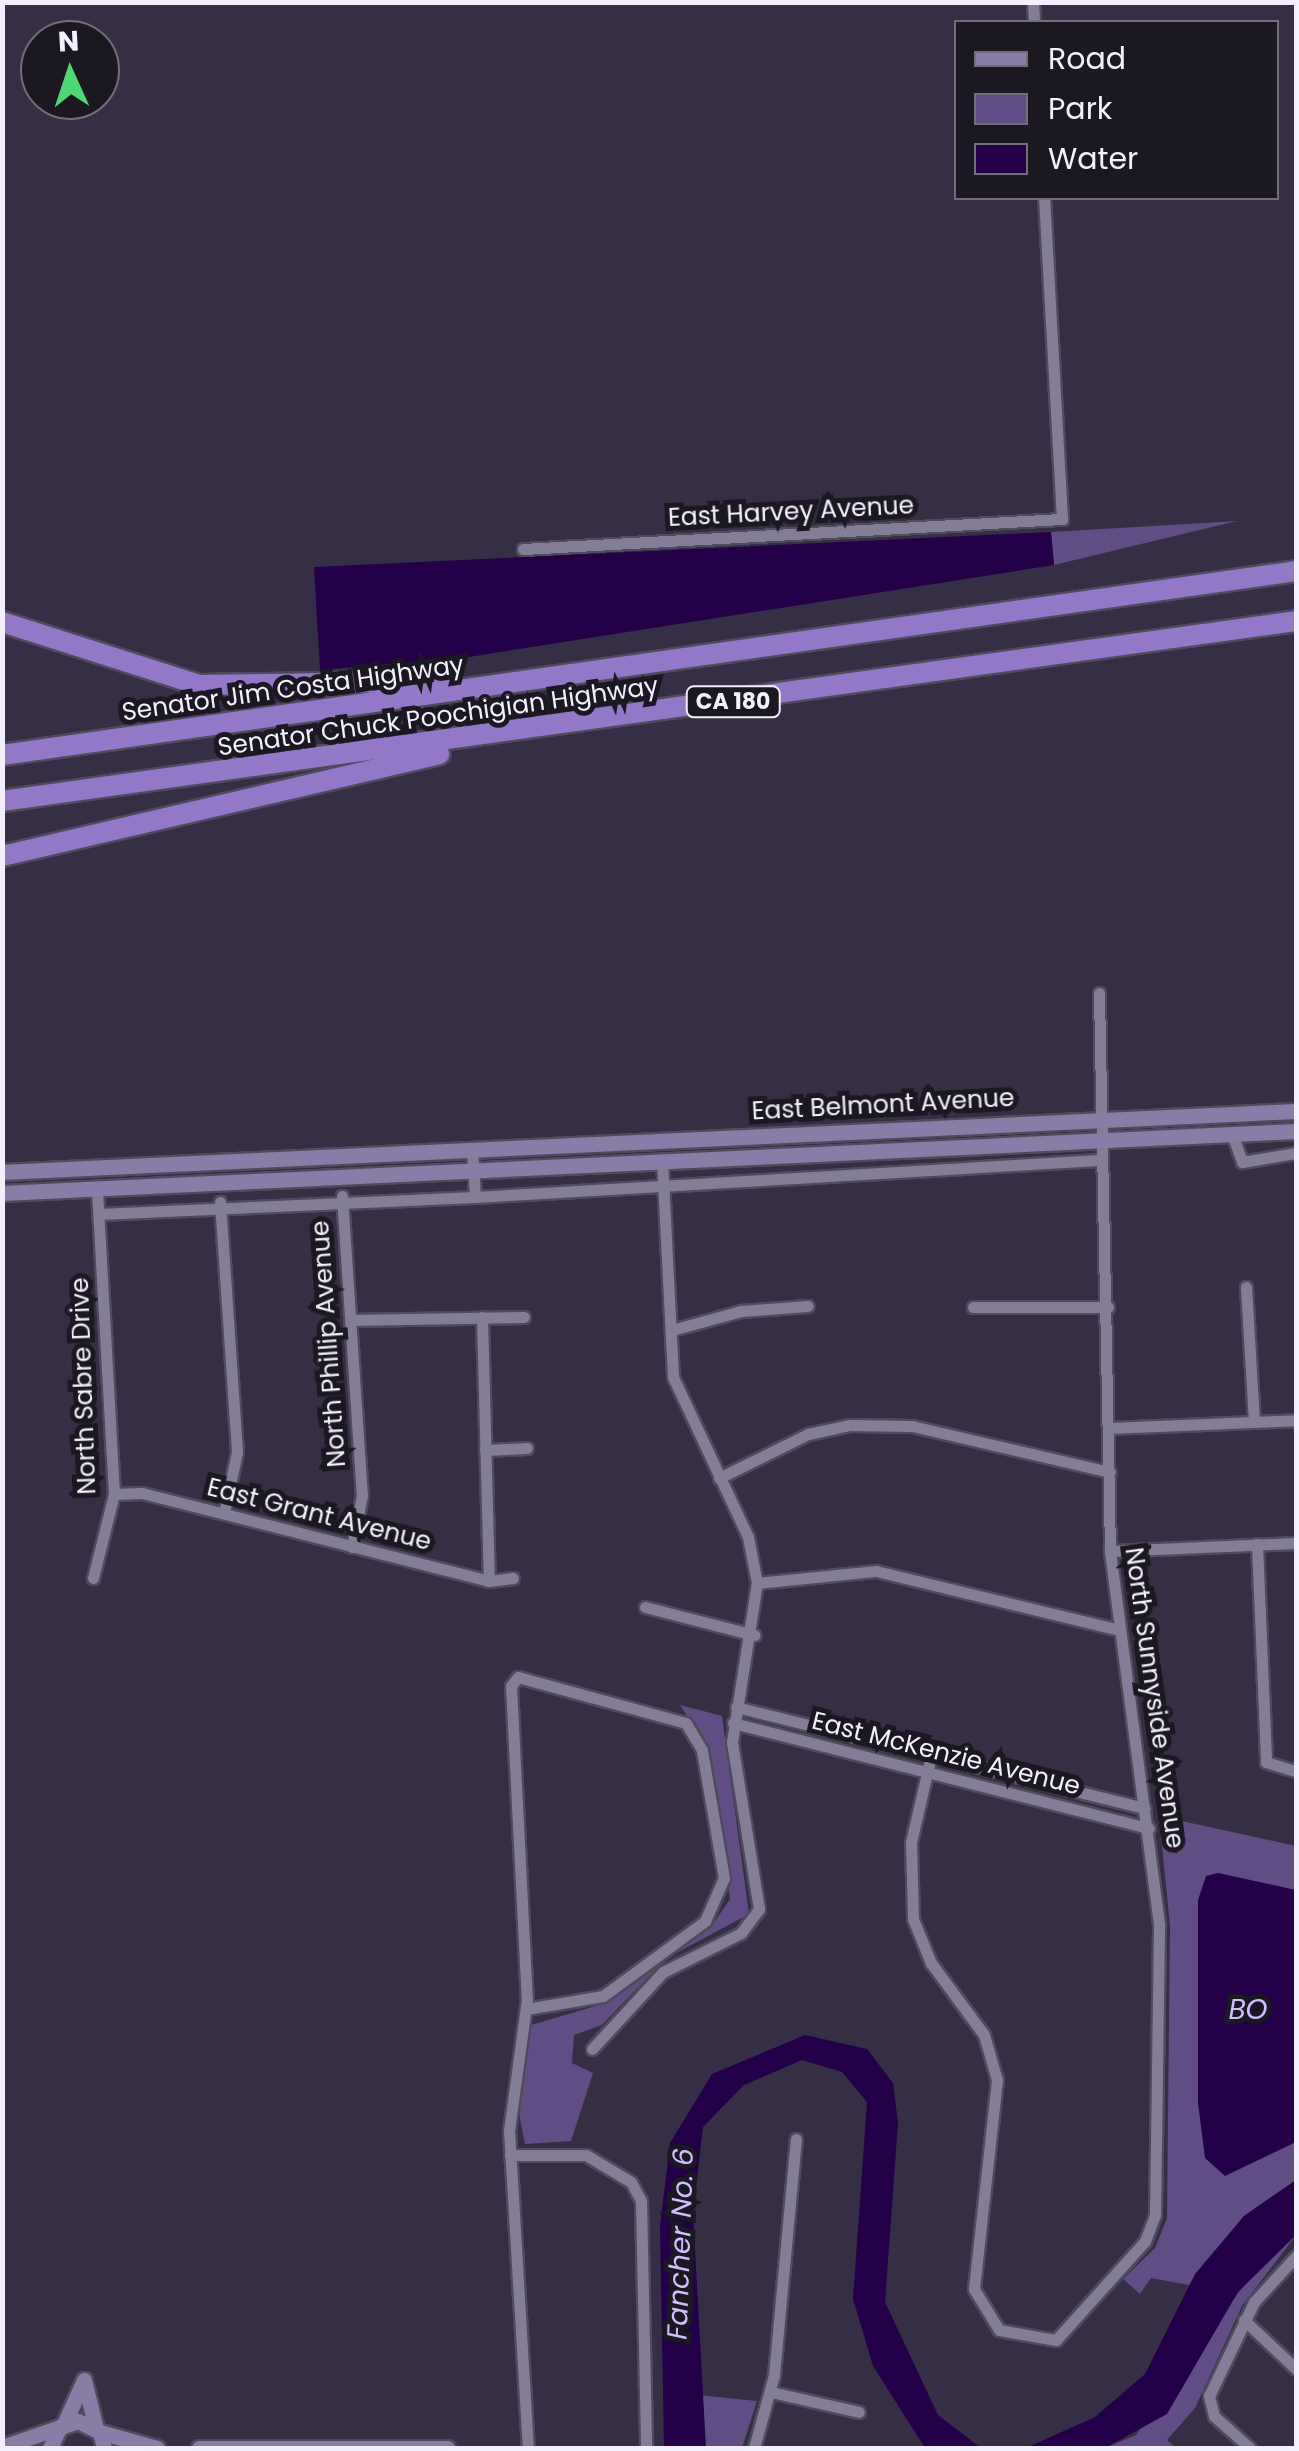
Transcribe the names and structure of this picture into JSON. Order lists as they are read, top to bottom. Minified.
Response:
{"streets":{"highway":["Senator Jim Costa Highway","CA 180","Senator Chuck Poochigian Highway"],"street":["East Harvey Avenue","East Belmont Avenue","North Phillip Avenue","North Sabre Drive","East Grant Avenue","North Sunnyside Avenue","East McKenzie Avenue"]},"crossings":[["Senator Jim Costa Highway","Senator Chuck Poochigian Highway"],["East Belmont Avenue","North Sabre Drive"],["East Belmont Avenue","North Sunnyside Avenue"],["North Phillip Avenue","East Grant Avenue"],["North Sabre Drive","East Grant Avenue"],["North Sunnyside Avenue","East McKenzie Avenue"]],"water":["BO","Fancher No. 6"],"legend":["Road","Park","Water"],"north":"top"}
